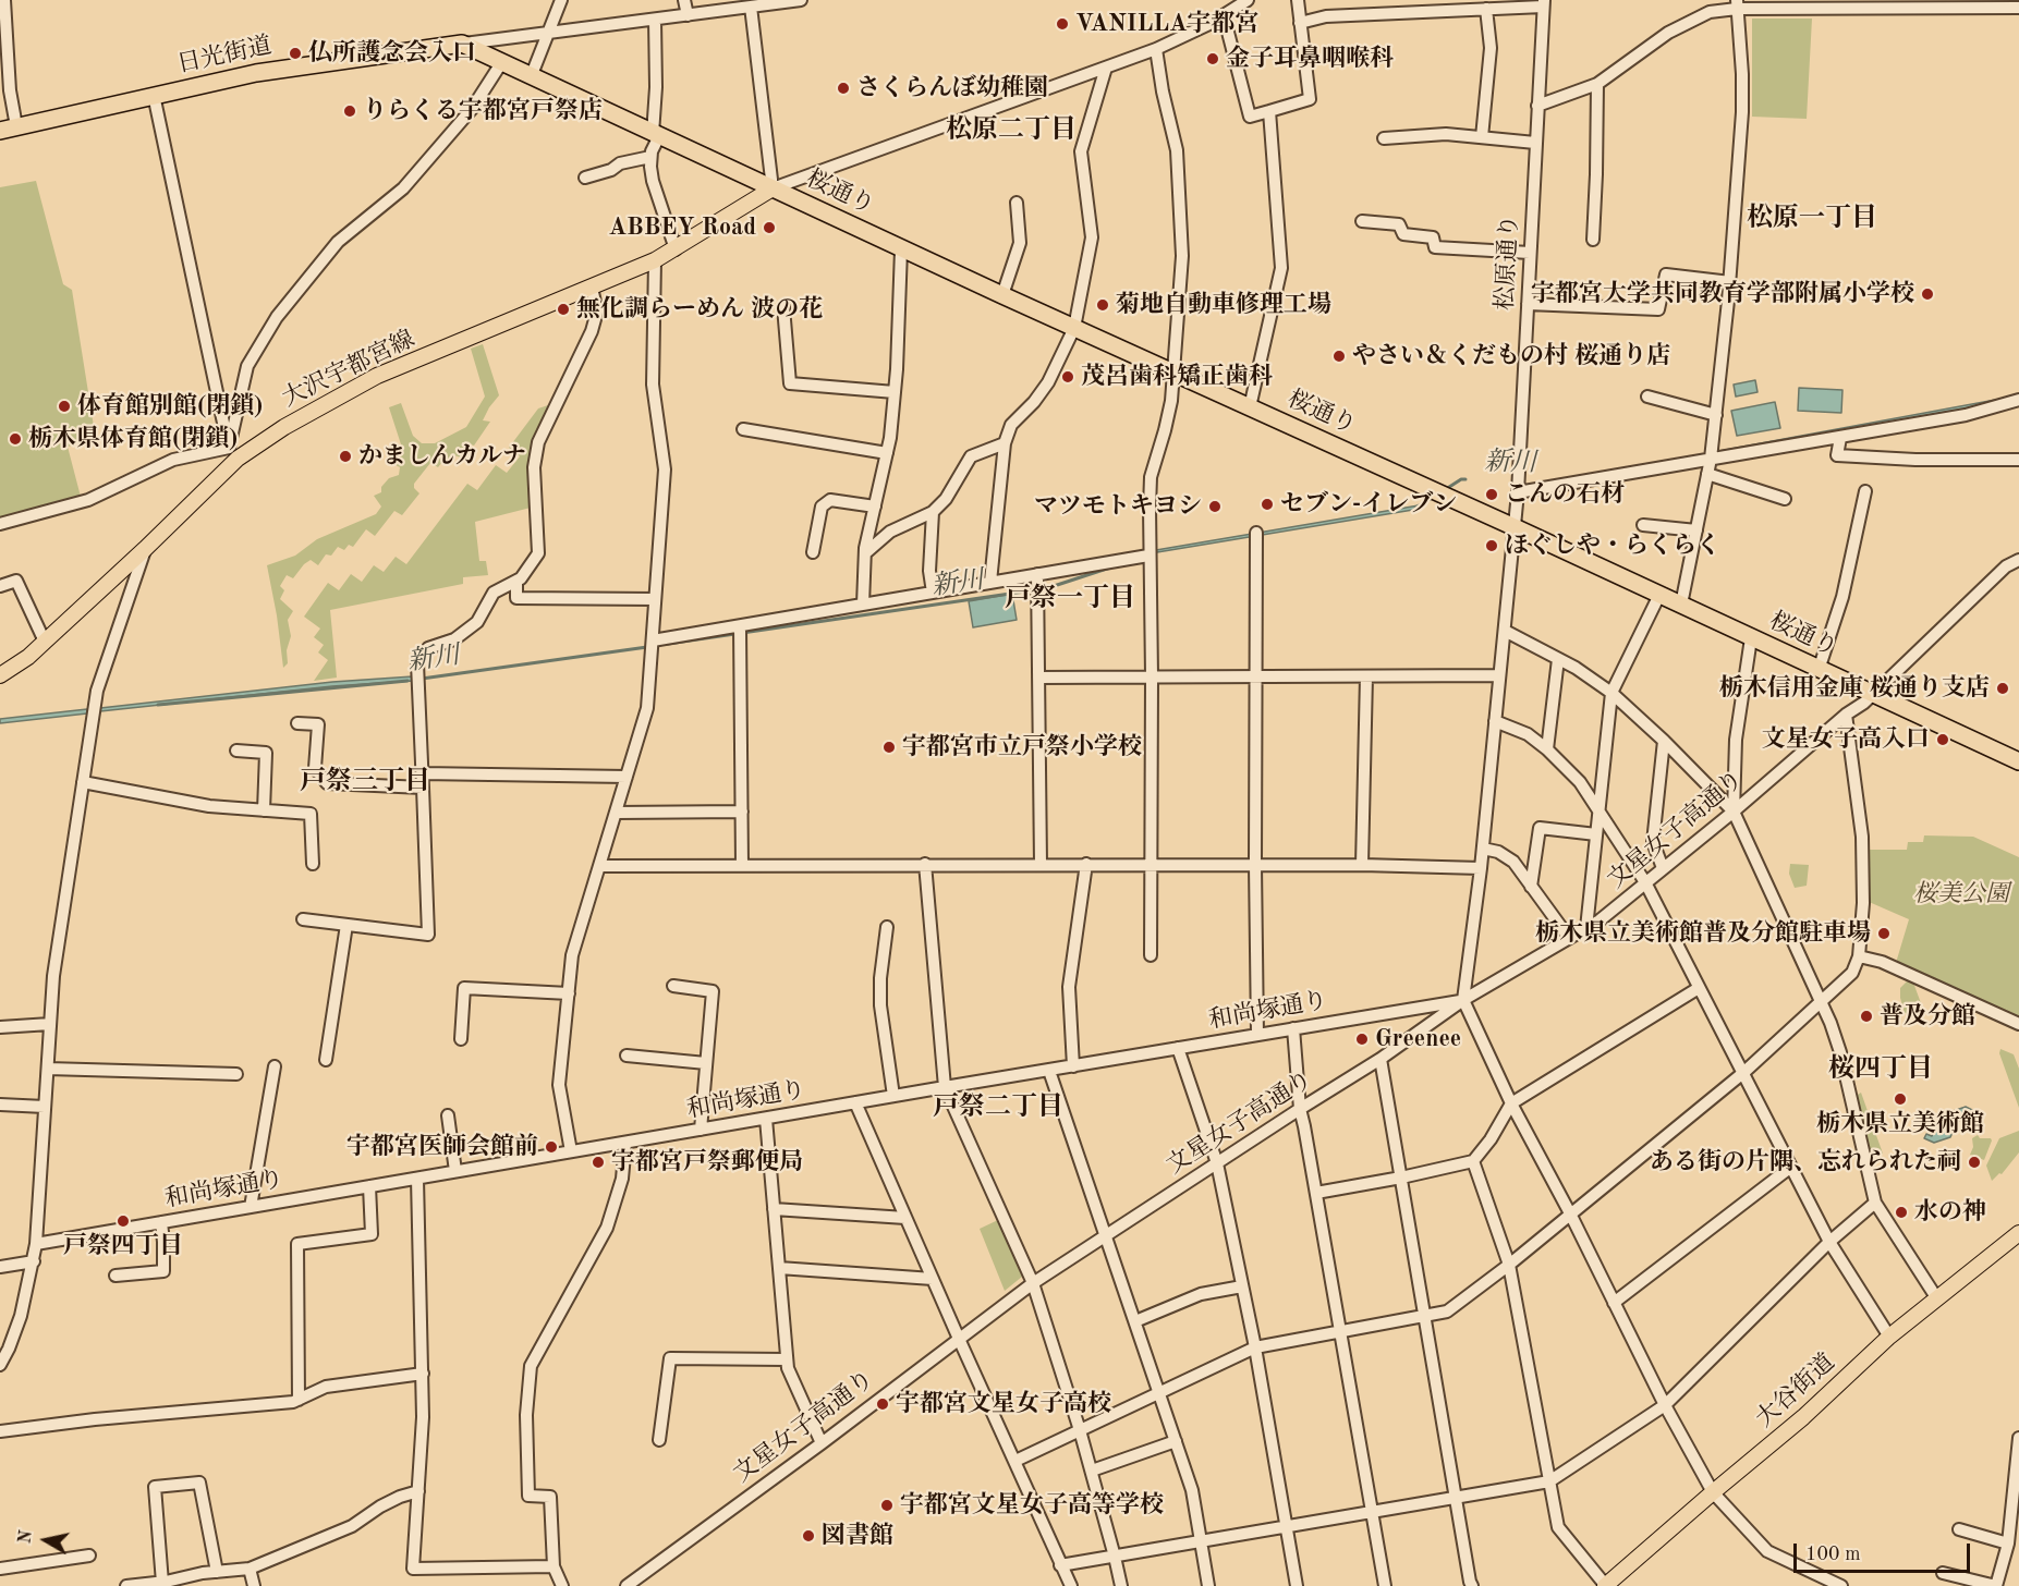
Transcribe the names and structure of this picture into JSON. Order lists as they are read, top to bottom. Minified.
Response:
{"streets":{"highway":["日光街道","桜通り"],"main road":["大沢宇都宮線","大谷街道"],"street":["松原通り","文星女子高通り","和尚塚通り"]},"crossings":[["日光街道","桜通り"],["桜通り","松原通り"],["桜通り","大沢宇都宮線"],["桜通り","文星女子高通り"],["松原通り","文星女子高通り"],["松原通り","和尚塚通り"],["文星女子高通り","和尚塚通り"]],"districts":["松原二丁目","松原一丁目","戸祭一丁目","戸祭三丁目","桜四丁目","戸祭二丁目"],"water":["新川"],"parks":["桜美公園"],"places":["VANILLA宇都宮","仏所護念会入口","金子耳鼻咽喉科","さくらんぼ幼稚園","りらくる宇都宮戸祭店","ABBEY Road","宇都宮大学共同教育学部附属小学校","菊地自動車修理工場","無化調らーめん 波の花","やさい＆くだもの村 桜通り店","茂呂歯科矯正歯科","体育館別館(閉鎖)","栃木県体育館(閉鎖)","かましんカルナ","こんの石材","セブン-イレブン","マツモトキヨシ","ほぐしや・らくらく","栃木信用金庫 桜通り支店","文星女子高入口","宇都宮市立戸祭小学校","栃木県立美術館普及分館駐車場","普及分館","Greenee","栃木県立美術館","宇都宮医師会館前","宇都宮戸祭郵便局","ある街の片隅、忘れられた祠","水の神","戸祭四丁目","宇都宮文星女子高校","宇都宮文星女子高等学校","図書館"],"scale_bar":"100 m","north":"left"}
